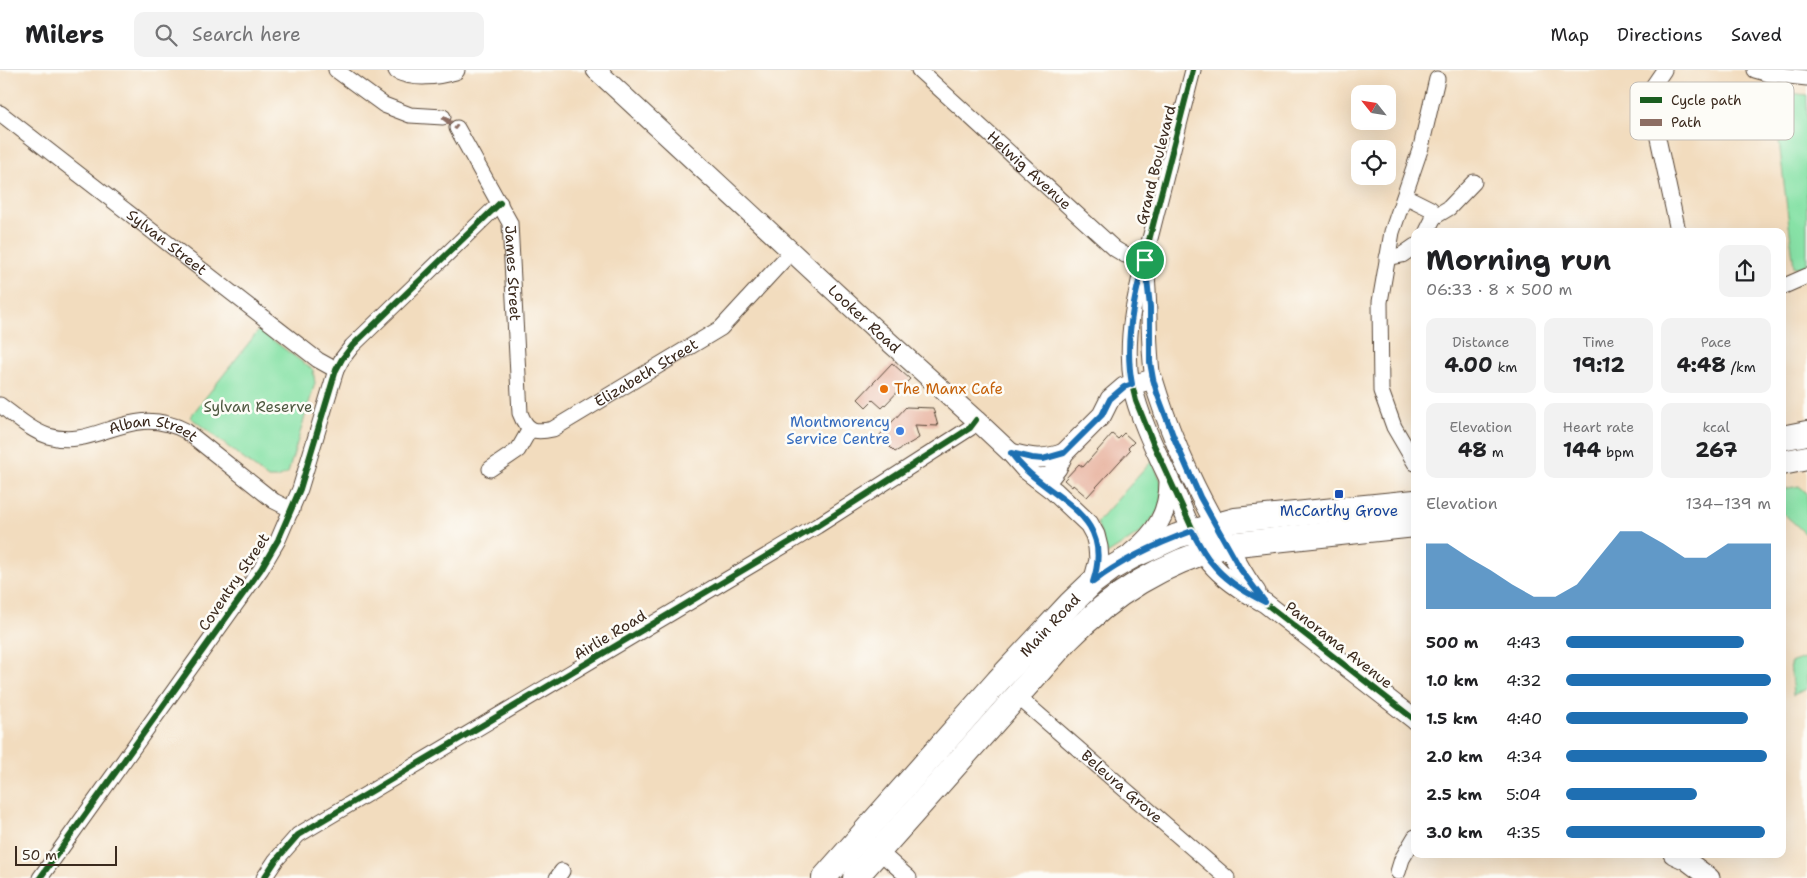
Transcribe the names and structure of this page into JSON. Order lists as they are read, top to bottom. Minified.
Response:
{"streets":{"main road":["Main Road"],"street":["Grand Boulevard","Helwig Avenue","Sylvan Street","James Street","Looker Road","Elizabeth Street","Alban Street","Coventry Street","Airlie Road","Panorama Avenue","Beleura Grove"]},"crossings":[["Grand Boulevard","Helwig Avenue"],["Grand Boulevard","Main Road"],["Grand Boulevard","Panorama Avenue"],["Sylvan Street","Coventry Street"],["James Street","Elizabeth Street"],["James Street","Coventry Street"],["Looker Road","Elizabeth Street"],["Looker Road","Main Road"],["Looker Road","Airlie Road"],["Alban Street","Coventry Street"],["Main Road","Panorama Avenue"],["Main Road","Beleura Grove"]],"parks":["Sylvan Reserve"],"places":{"other":["The Manx Cafe","Montmorency Service Centre"],"transit":["McCarthy Grove"]},"legend":["Cycle path","Path"],"scale_bar":"50 m","north":"top left","page":{"header":"Milers","search":"Search here","nav":["Map","Directions","Saved"],"heading":["Morning run","06:33 · 8 × 500 m"],"stats":[["Distance","4.00 km"],["Time","19:12"],["Pace","4:48 /km"],["Elevation","48 m"],["Heart rate","144 bpm"],["kcal","267"]],"chart":["Elevation","134–139 m"],"list":[{"name":"500 m","note":"4:43"},{"name":"1.0 km","note":"4:32"},{"name":"1.5 km","note":"4:40"},{"name":"2.0 km","note":"4:34"},{"name":"2.5 km","note":"5:04"},{"name":"3.0 km","note":"4:35"}],"scale":"50 m"}}
